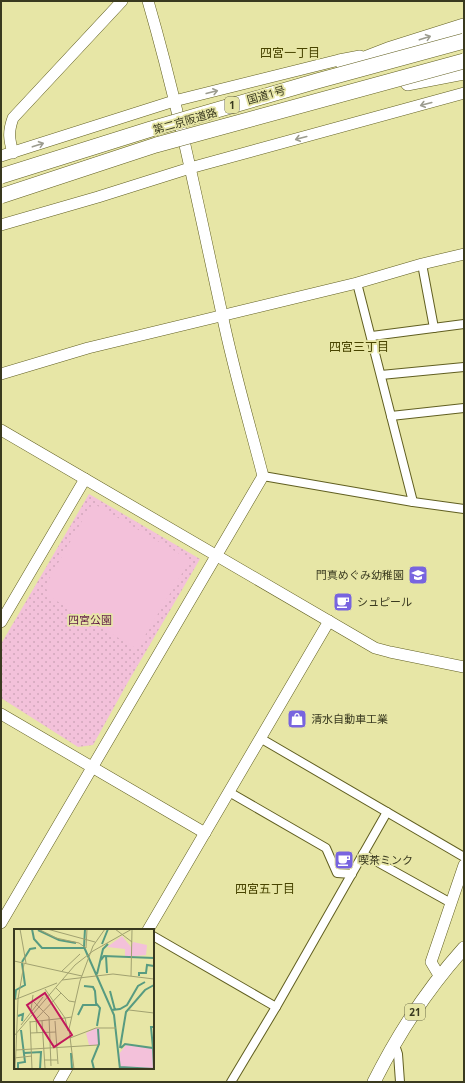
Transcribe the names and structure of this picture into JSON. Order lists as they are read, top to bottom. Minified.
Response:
{"streets":{"highway":["国道1号","1","第二京阪道路"],"main road":["21"]},"crossings":[["国道1号","第二京阪道路"]],"districts":["四宮一丁目","四宮三丁目","四宮五丁目"],"parks":["四宮公園"],"places":{"school or university":["門真めぐみ幼稚園"],"cafe":["シュピール","喫茶ミンク"],"shop":["清水自動車工業"]}}
